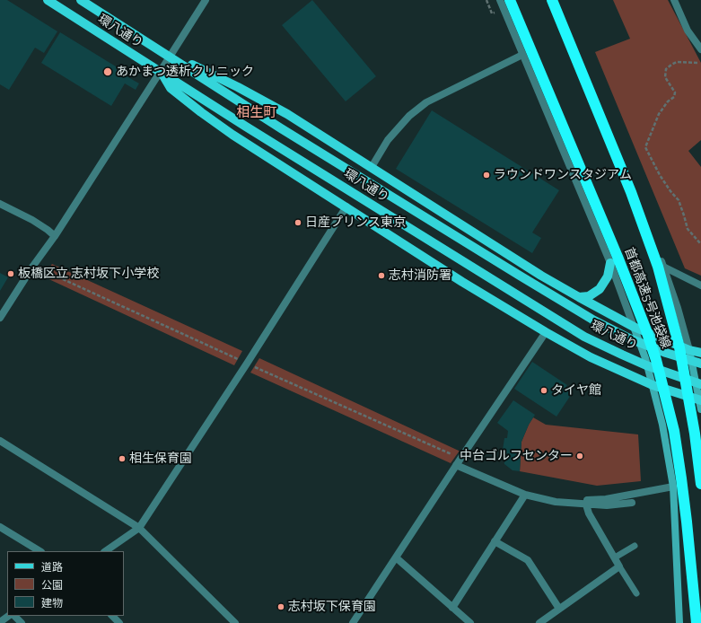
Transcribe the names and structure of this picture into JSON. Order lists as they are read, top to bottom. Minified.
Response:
{"streets":{"highway":["首都高速5号池袋線"],"main road":["環八通り"]},"districts":["相生町"],"places":["あかまつ透析クリニック","ラウンドワンスタジアム","日産プリンス東京","板橋区立 志村坂下小学校","志村消防署","タイヤ館","中台ゴルフセンター","相生保育園","志村坂下保育園"],"legend":["道路","公園","建物"]}
